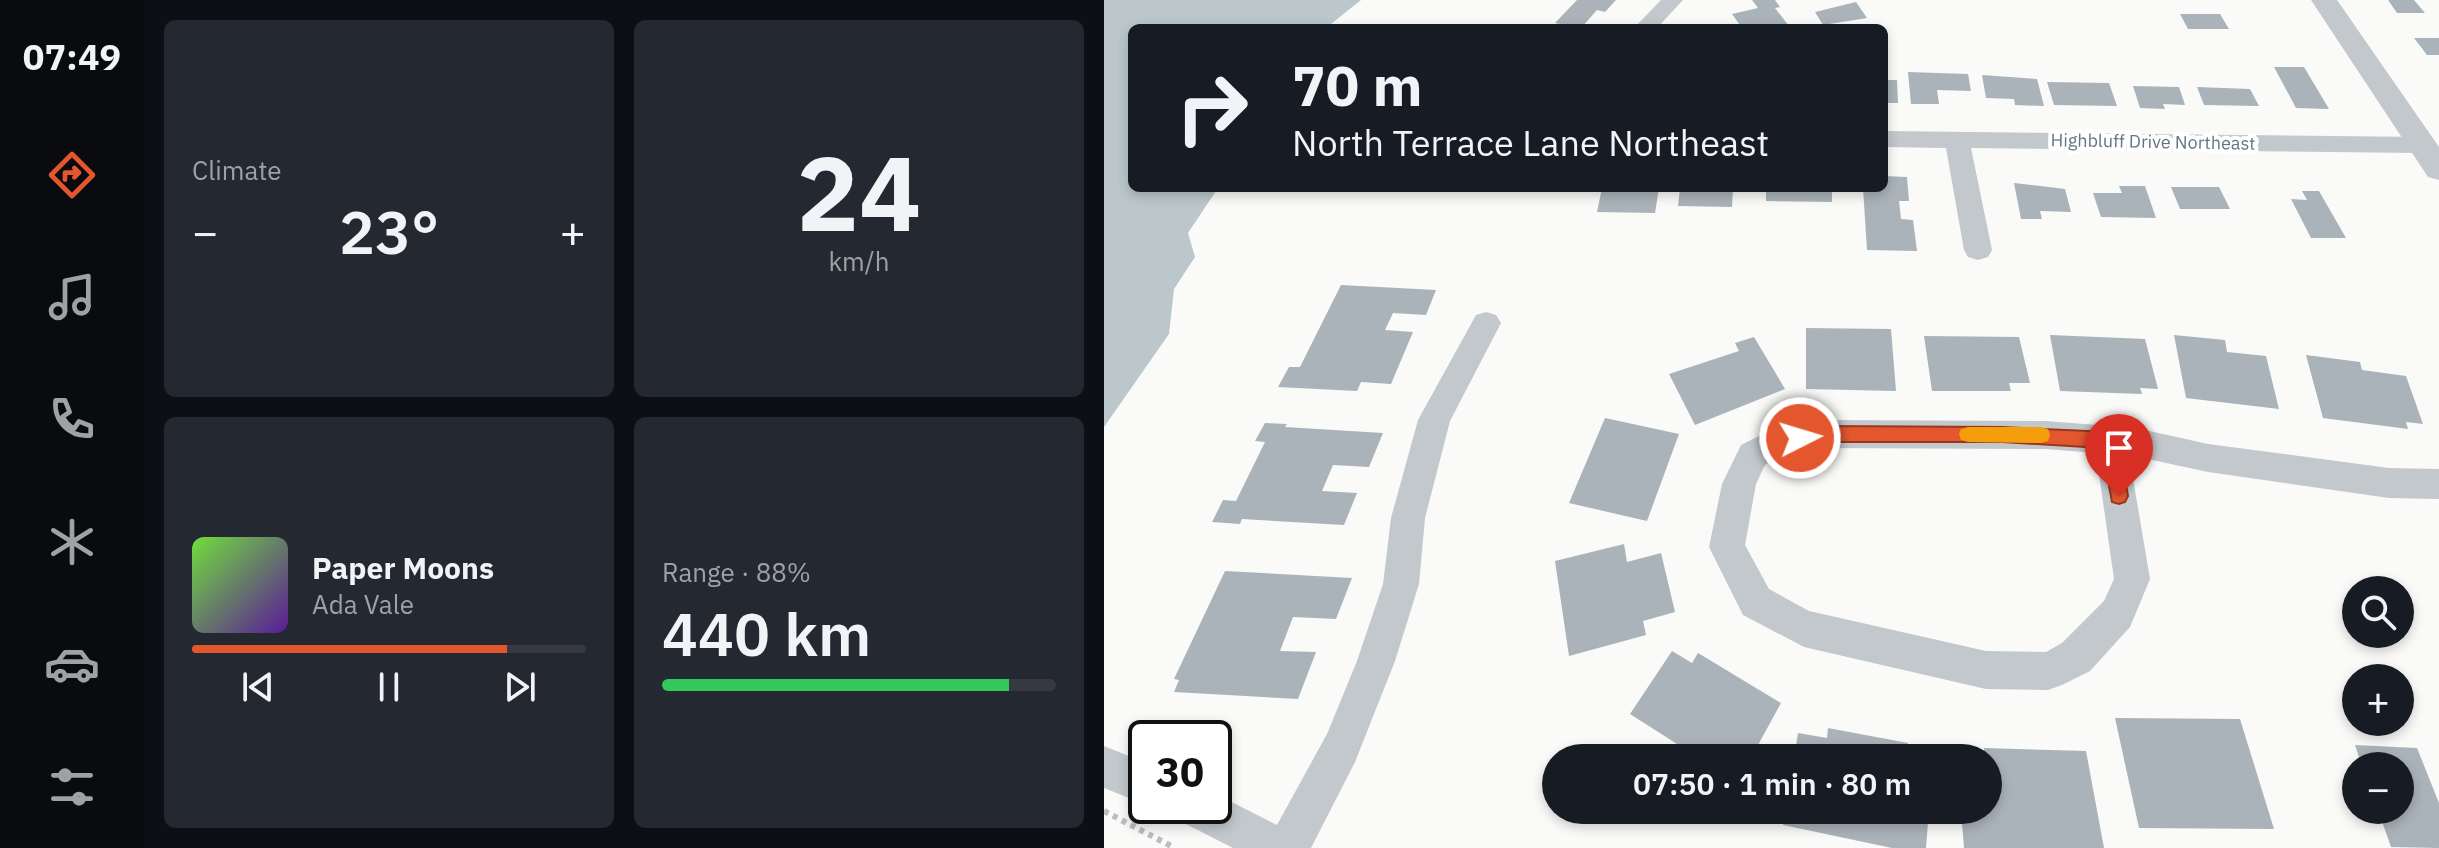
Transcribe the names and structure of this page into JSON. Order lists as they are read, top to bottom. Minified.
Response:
{"streets":{"street":["Highbluff Drive Northeast"]},"page":{"tabs":"07:49","tile":["Climate",["24","km/h"],["Range · 88%","440 km"]],"turn":["70 m","North Terrace Lane Northeast"],"heat":["−","23°","+"],"song":["Paper Moons","Ada Vale"],"map_buttons":["+","−"],"limit":"30","trip":"07:50 · 1 min · 80 m"}}
